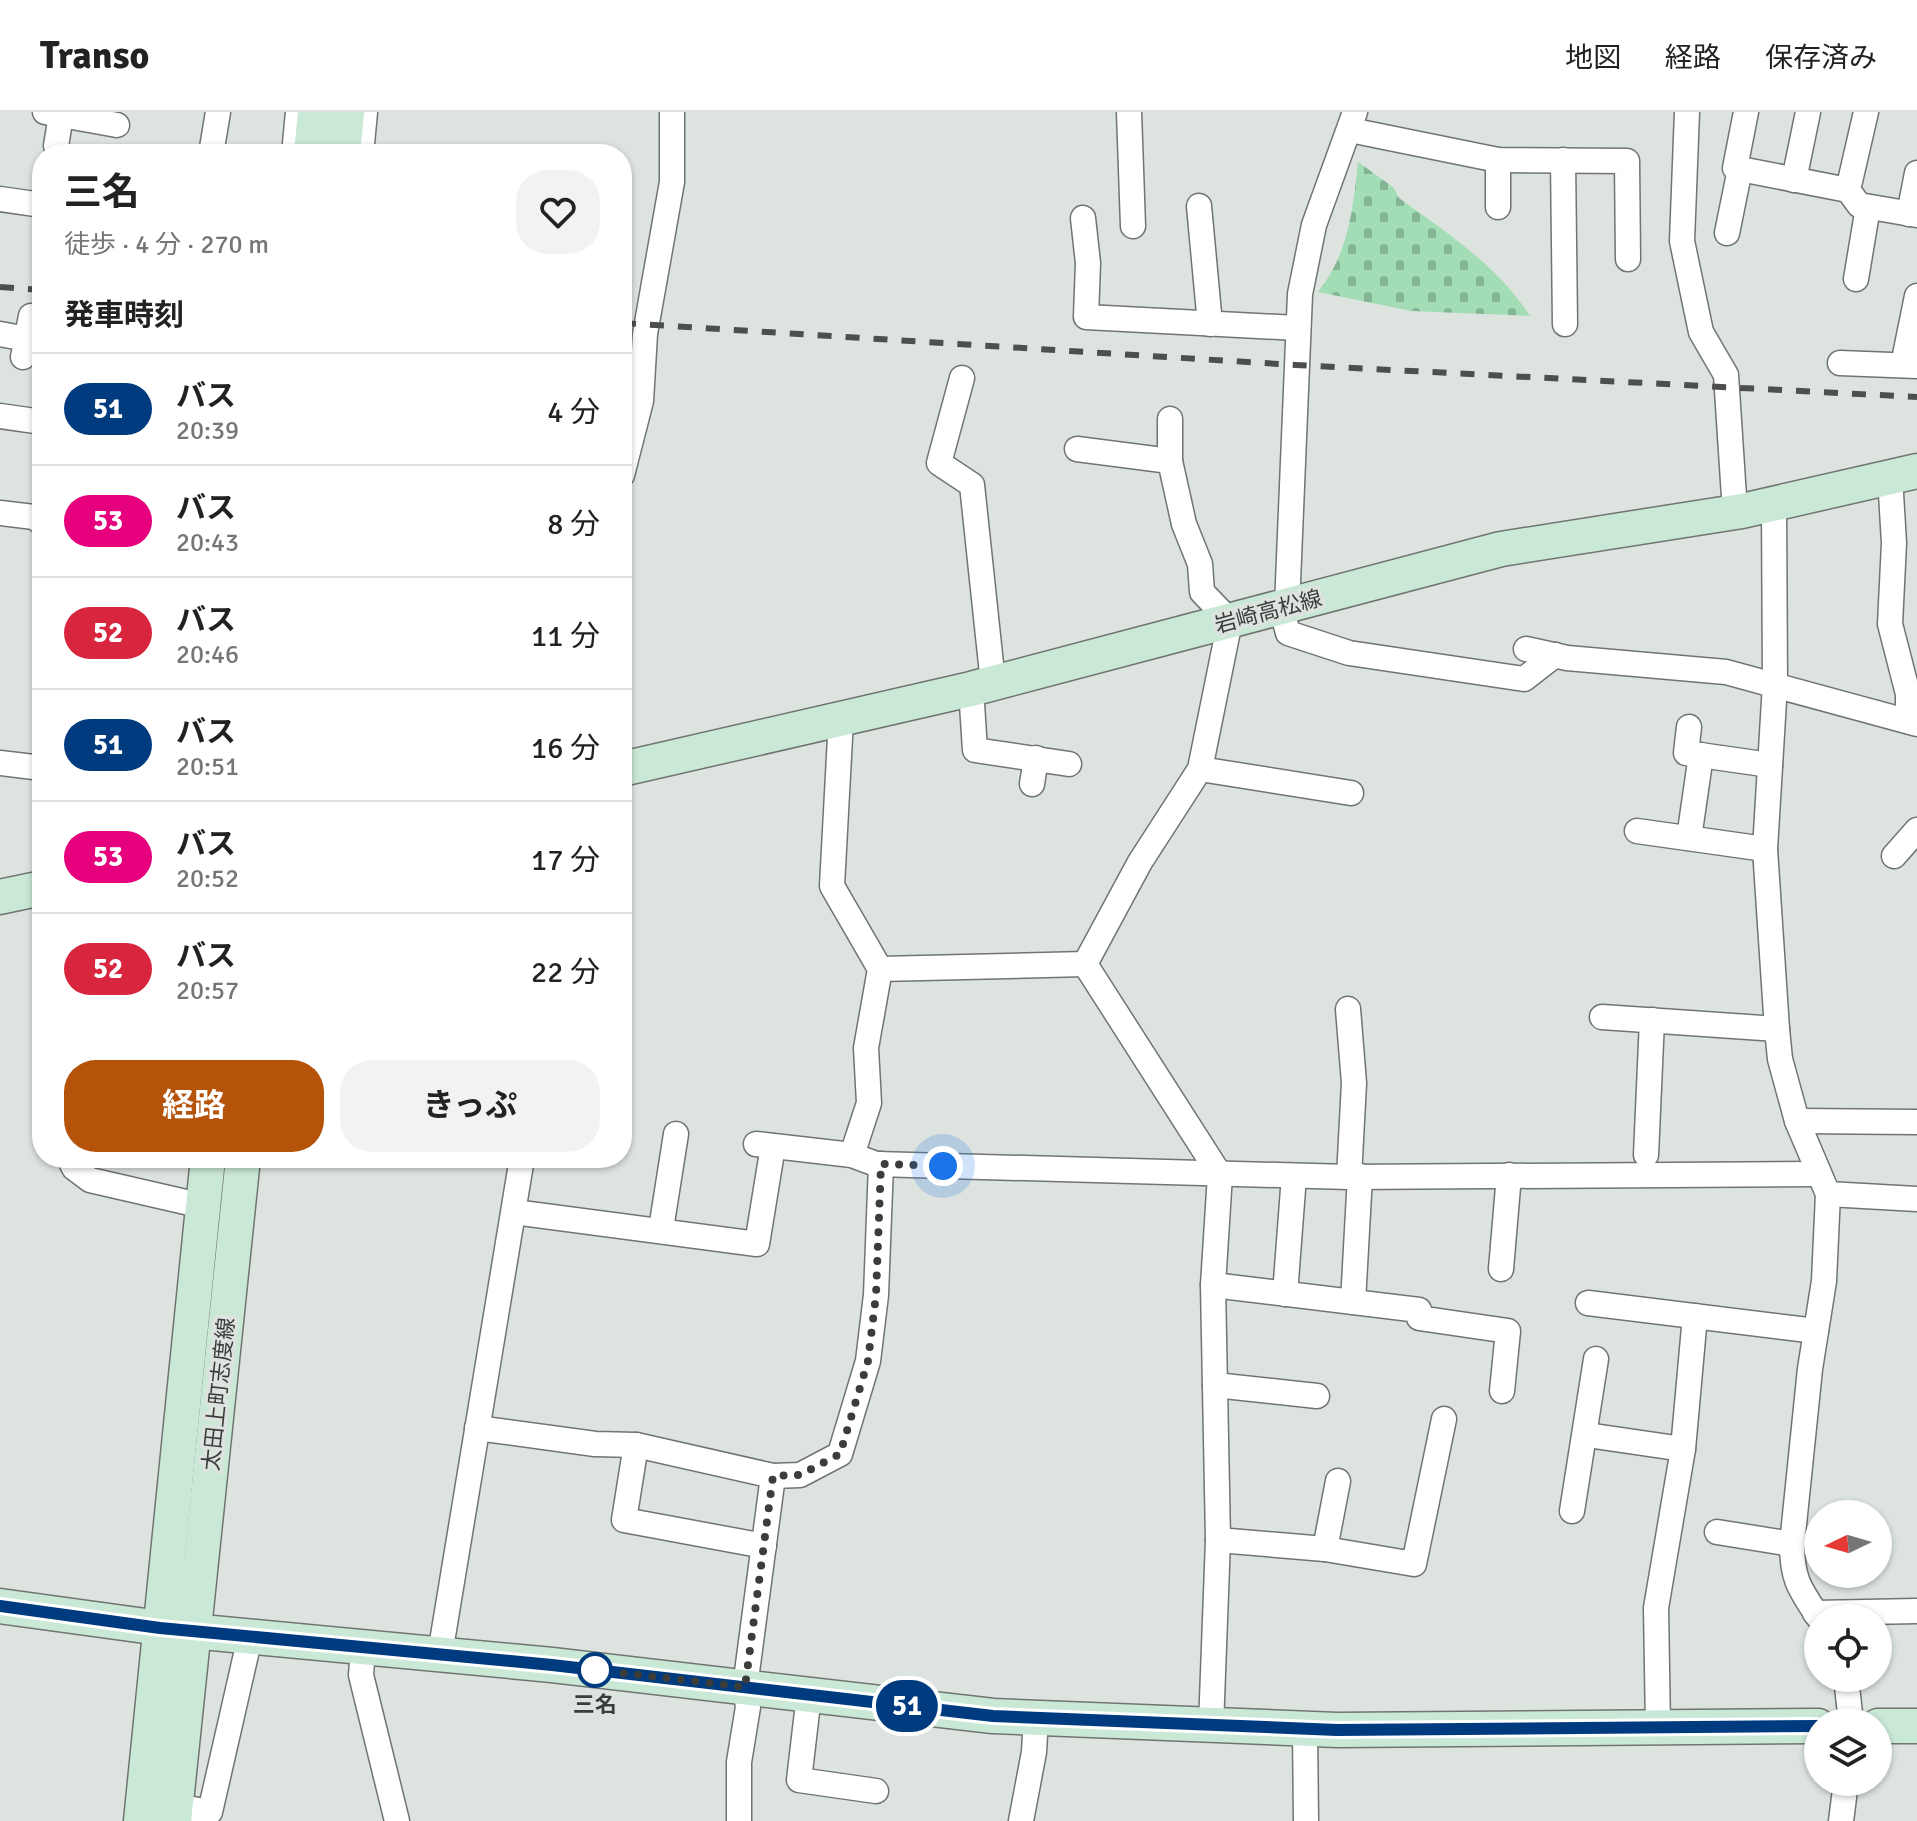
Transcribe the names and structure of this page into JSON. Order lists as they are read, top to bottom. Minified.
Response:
{"streets":{"main road":["岩崎高松線","太田上町志度線"]},"places":["三名"],"lines":["bus line 51"],"north":"left","page":{"header":"Transo","nav":["地図","経路","保存済み"],"on_map":"51","heading":[["三名","徒歩 · 4 分 · 270 m"],"発車時刻"],"list":[{"mark":"51","name":"バス","note":"20:39","value":"4 分"},{"mark":"53","name":"バス","note":"20:43","value":"8 分"},{"mark":"52","name":"バス","note":"20:46","value":"11 分"},{"mark":"51","name":"バス","note":"20:51","value":"16 分"},{"mark":"53","name":"バス","note":"20:52","value":"17 分"},{"mark":"52","name":"バス","note":"20:57","value":"22 分"}],"buttons":["経路","きっぷ"]}}
